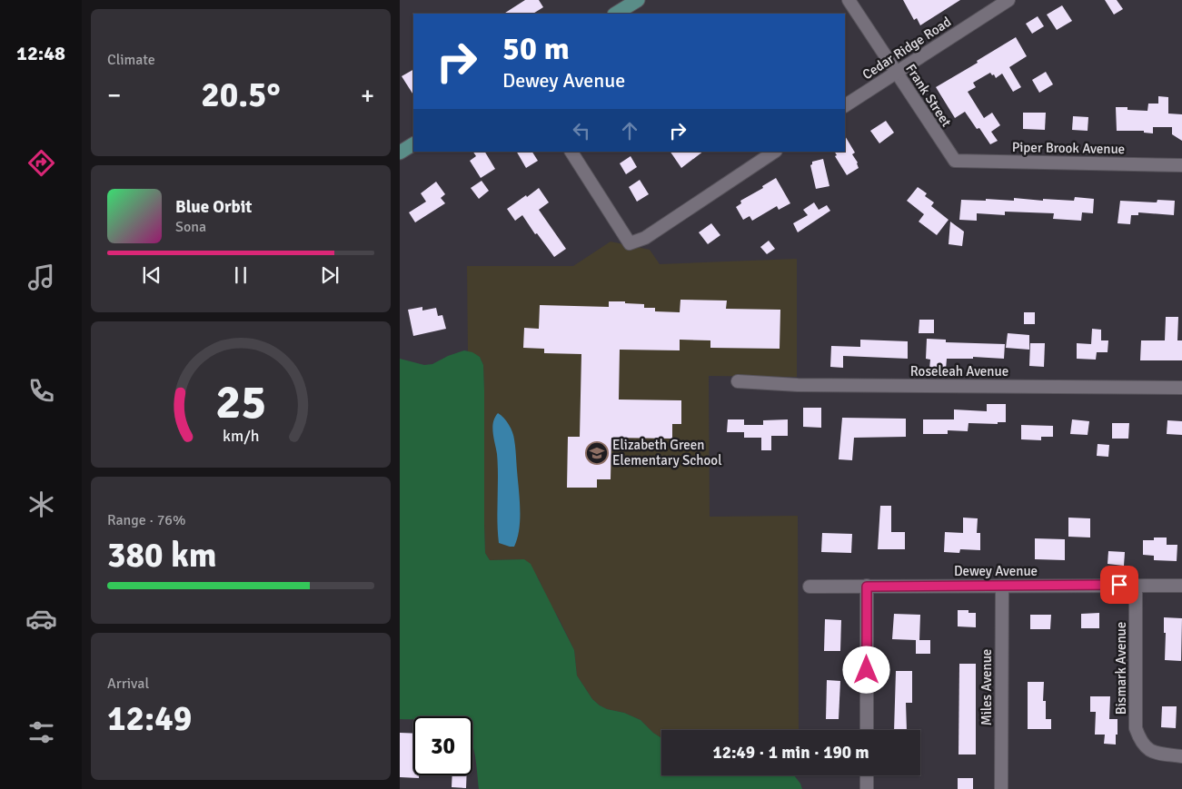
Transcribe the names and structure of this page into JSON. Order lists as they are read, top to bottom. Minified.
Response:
{"streets":{"street":["Cedar Ridge Road","Frank Street","Piper Brook Avenue","Roseleah Avenue","Dewey Avenue","Bismark Avenue","Miles Avenue"]},"crossings":[["Cedar Ridge Road","Frank Street"],["Frank Street","Piper Brook Avenue"],["Dewey Avenue","Bismark Avenue"],["Dewey Avenue","Miles Avenue"]],"places":{"school or university":["Elizabeth Green Elementary School"]},"page":{"tabs":"12:48","tile":["Climate",["Range · 76%","380 km"],["Arrival","12:49"]],"turn":["50 m","Dewey Avenue"],"heat":["−","20.5°","+"],"song":["Blue Orbit","Sona"],"limit":"30","trip":"12:49 · 1 min · 190 m","gauge":["25","km/h"]}}
